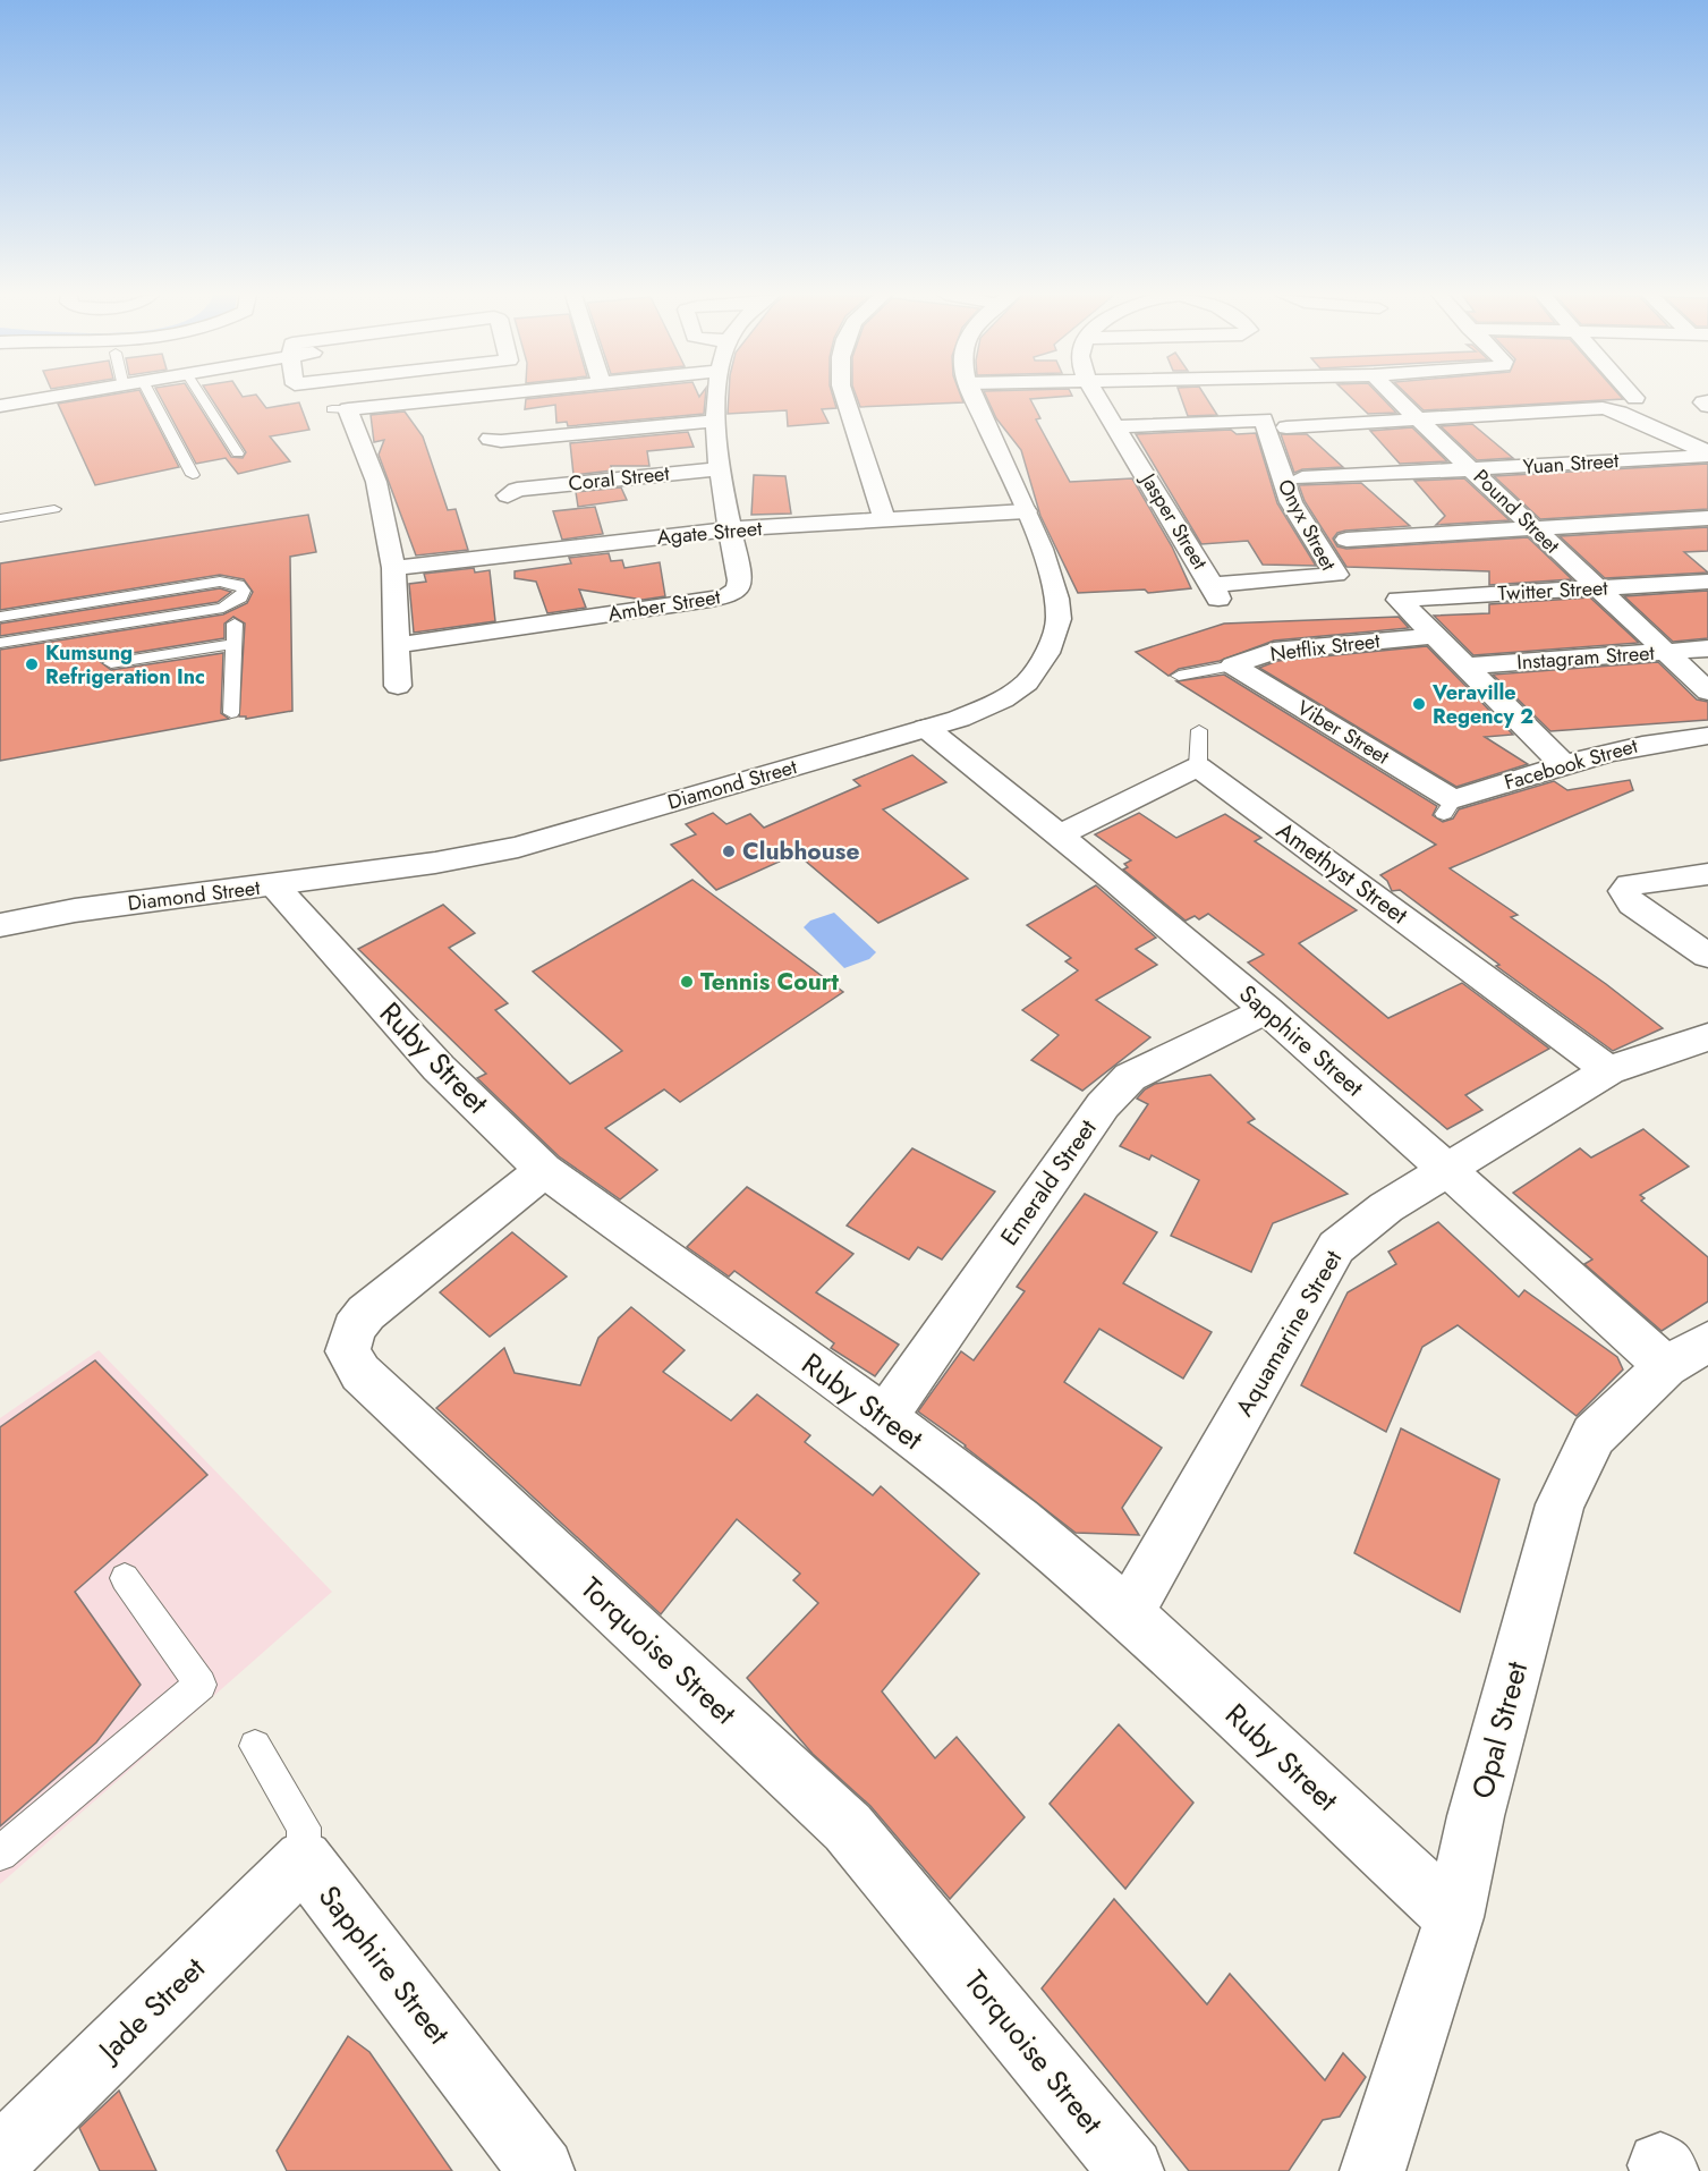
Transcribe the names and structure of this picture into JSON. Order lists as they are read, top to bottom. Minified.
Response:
{"streets":{"street":["Yuan Street","Coral Street","Pound Street","Jasper Street","Onyx Street","Agate Street","Twitter Street","Amber Street","Netflix Street","Instagram Street","Viber Street","Facebook Street","Diamond Street","Amethyst Street","Sapphire Street","Ruby Street","Emerald Street","Aquamarine Street","Torquoise Street","Opal Street","Jade Street"]},"crossings":[["Yuan Street","Pound Street"],["Coral Street","Amber Street"],["Pound Street","Twitter Street"],["Pound Street","Instagram Street"],["Jasper Street","Onyx Street"],["Agate Street","Amber Street"],["Agate Street","Diamond Street"],["Twitter Street","Netflix Street"],["Netflix Street","Viber Street"],["Viber Street","Facebook Street"],["Diamond Street","Sapphire Street"],["Diamond Street","Ruby Street"],["Amethyst Street","Aquamarine Street"],["Sapphire Street","Emerald Street"],["Sapphire Street","Aquamarine Street"],["Sapphire Street","Opal Street"],["Sapphire Street","Jade Street"],["Ruby Street","Emerald Street"],["Ruby Street","Aquamarine Street"],["Ruby Street","Torquoise Street"],["Ruby Street","Opal Street"]],"places":["Kumsung Refrigeration Inc","Veraville Regency 2","Clubhouse","Tennis Court"]}
